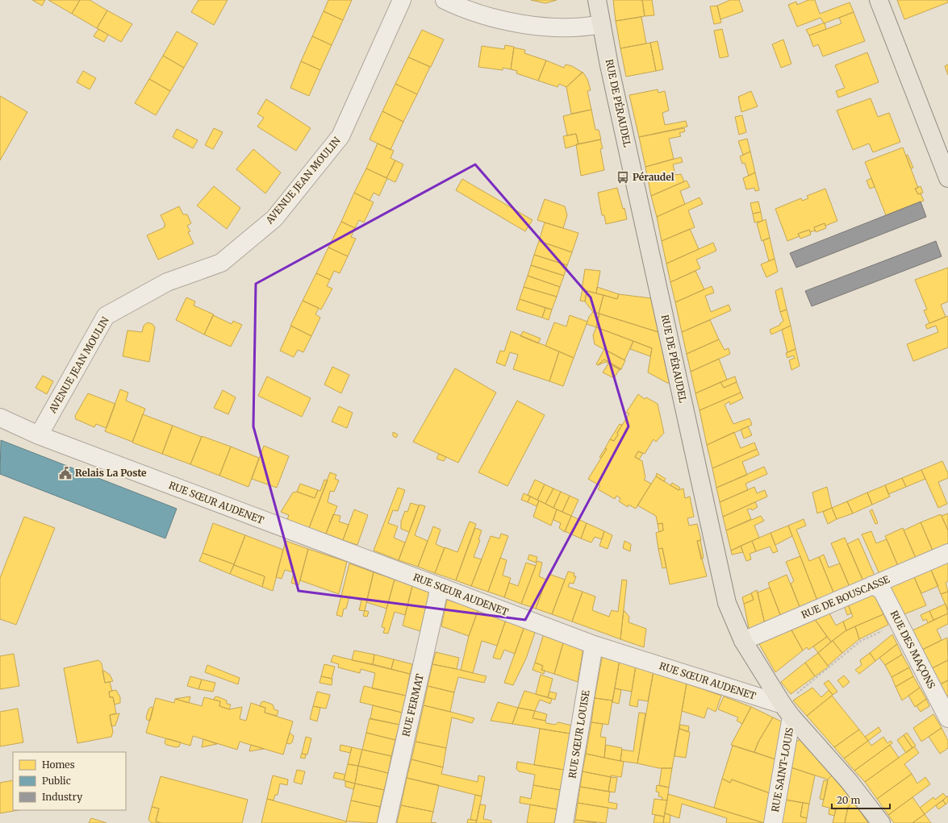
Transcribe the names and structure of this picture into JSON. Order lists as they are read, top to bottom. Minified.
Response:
{"streets":{"main road":["RUE DE PÉRAUDEL"],"street":["AVENUE JEAN MOULIN","RUE SŒUR AUDENET","RUE DE BOUSCASSE","RUE DES MAÇONS","RUE FERMAT","RUE SŒUR LOUISE","RUE SAINT-LOUIS"]},"crossings":[["RUE DE PÉRAUDEL","RUE SŒUR AUDENET"],["RUE DE PÉRAUDEL","RUE DE BOUSCASSE"],["RUE DE PÉRAUDEL","RUE SAINT-LOUIS"],["AVENUE JEAN MOULIN","RUE SŒUR AUDENET"],["RUE SŒUR AUDENET","RUE FERMAT"],["RUE SŒUR AUDENET","RUE SŒUR LOUISE"],["RUE SŒUR AUDENET","RUE SAINT-LOUIS"],["RUE DE BOUSCASSE","RUE DES MAÇONS"]],"places":{"bus stop":["Péraudel"],"public building":["Relais La Poste"]},"legend":["Homes","Public","Industry"],"scale_bar":"20 m"}
